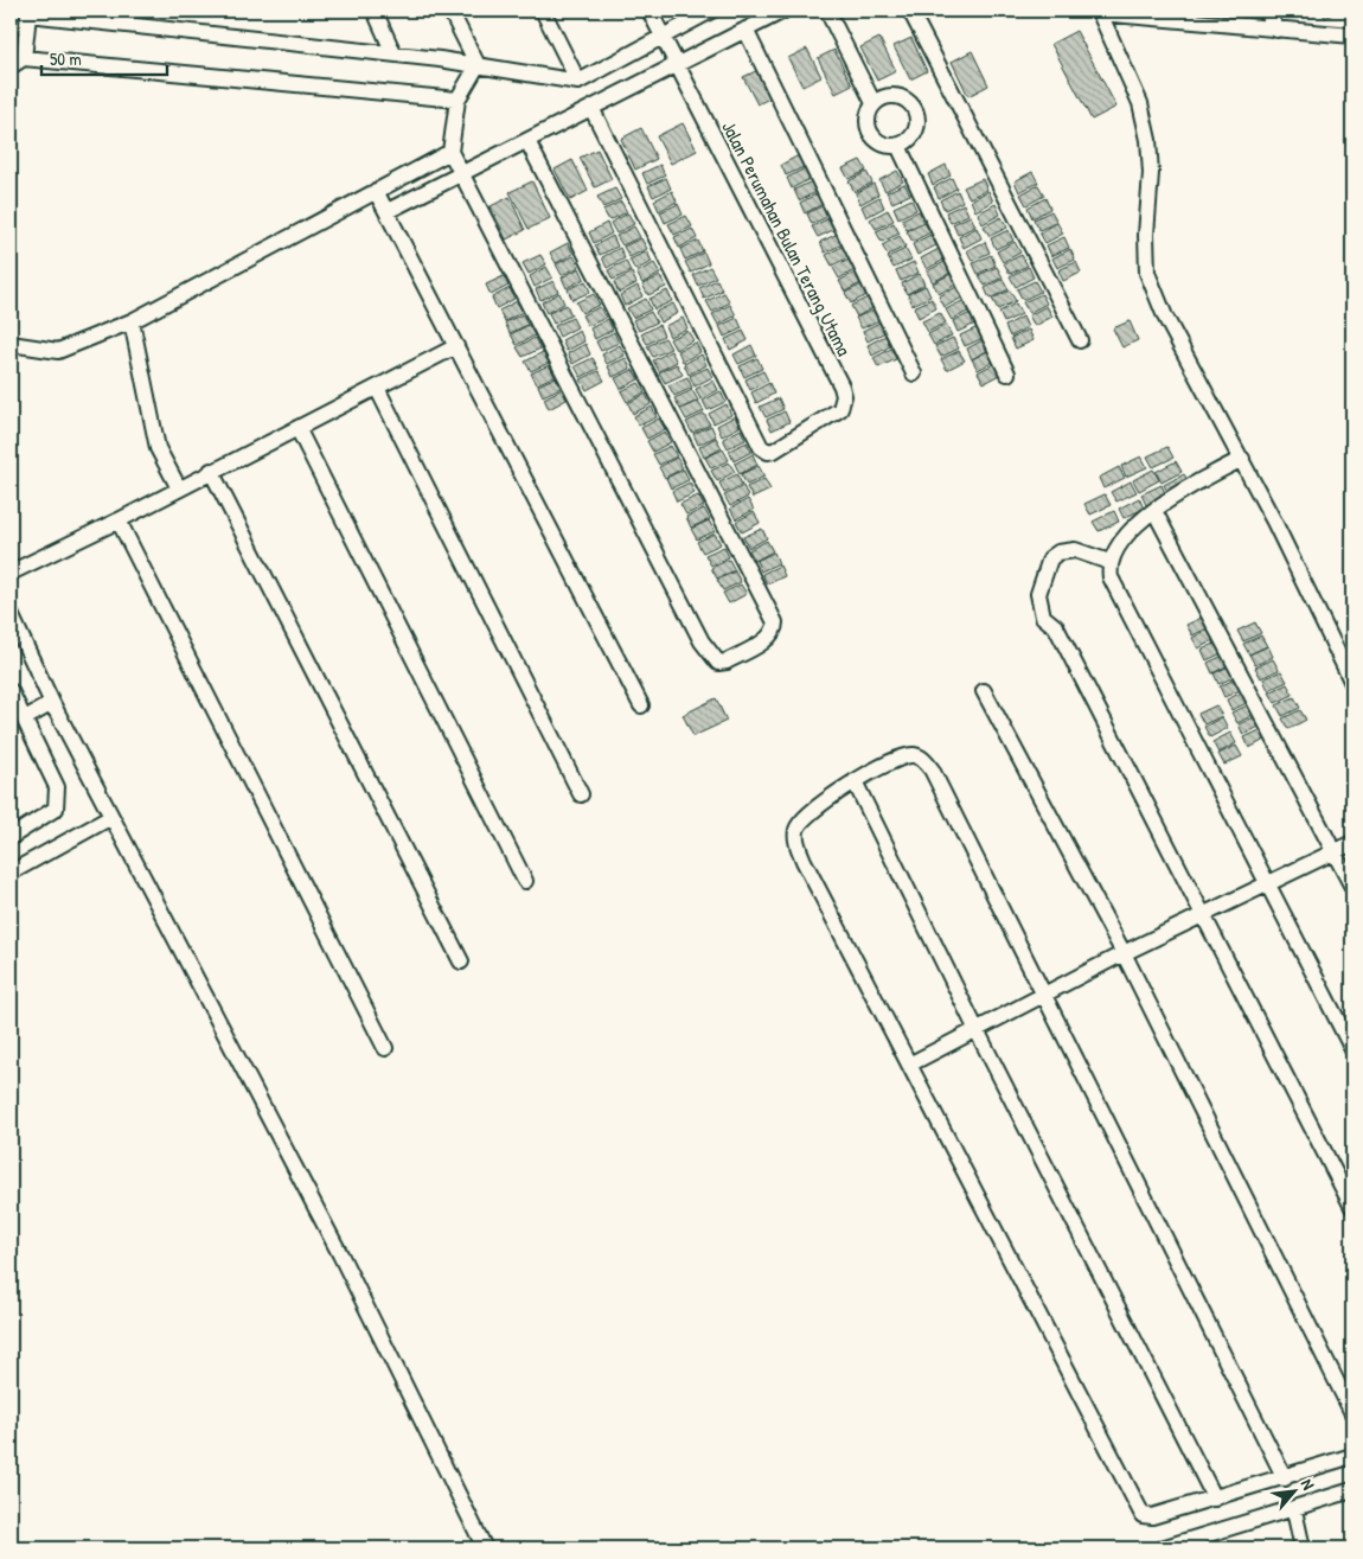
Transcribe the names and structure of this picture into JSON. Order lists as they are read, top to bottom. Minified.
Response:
{"streets":{"street":["Jalan Perumahan Bulan Terang Utama"]},"scale_bar":"50 m","north":"top right"}
